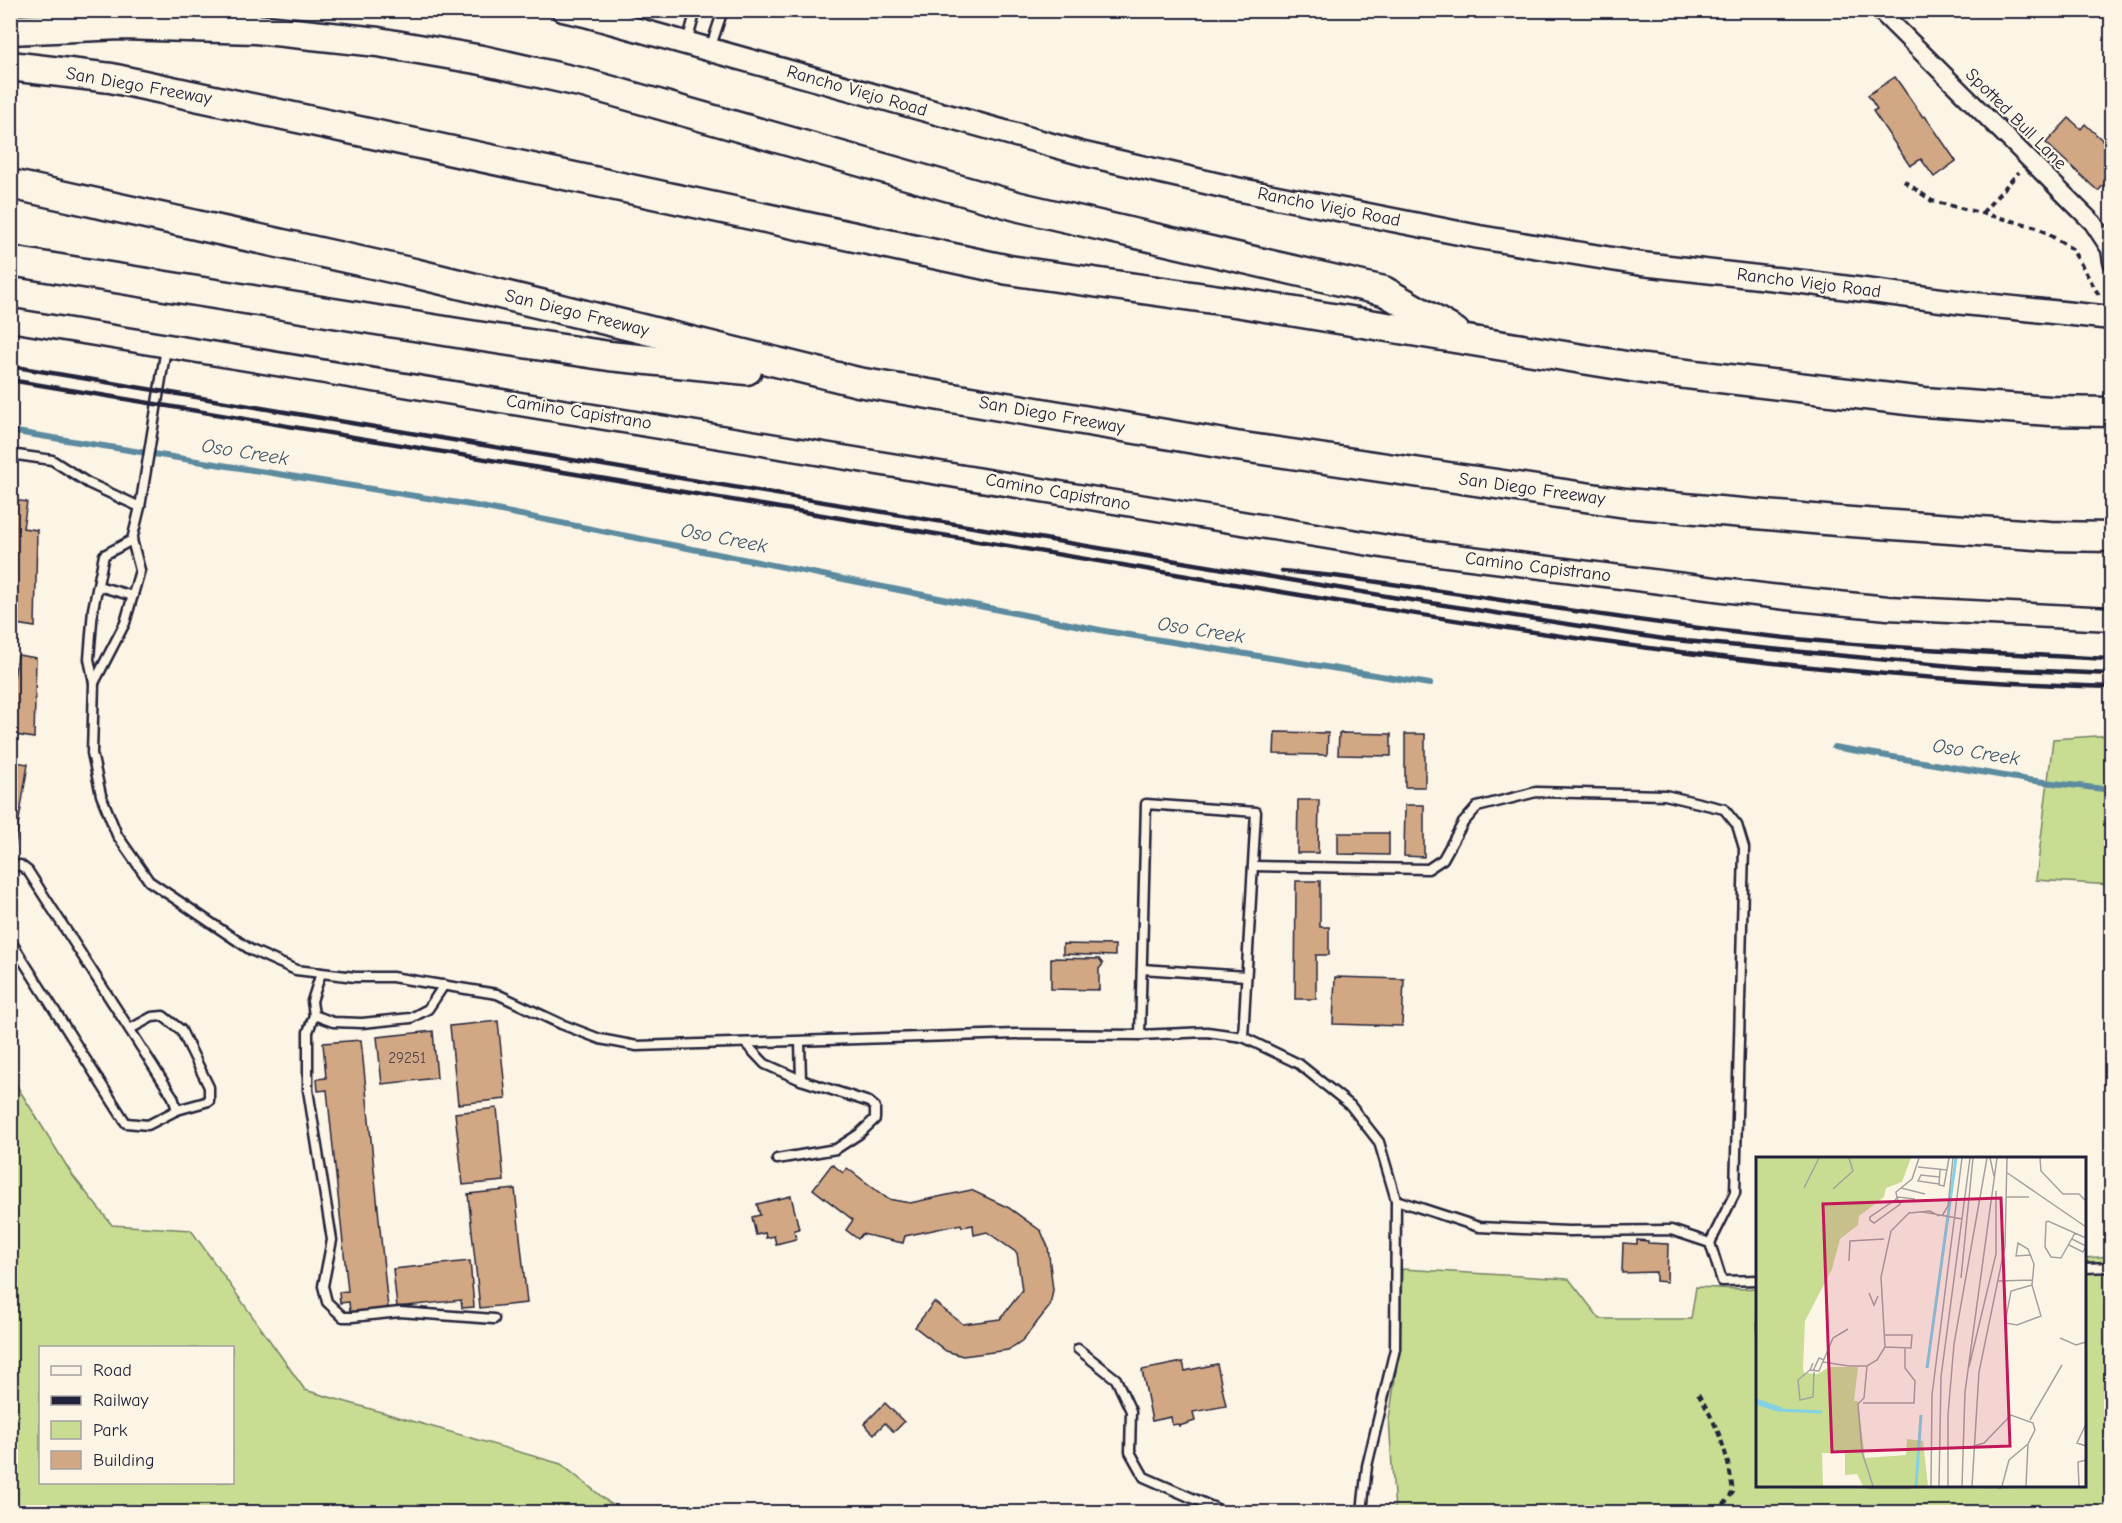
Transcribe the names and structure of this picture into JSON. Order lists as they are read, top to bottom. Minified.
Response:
{"streets":{"highway":["San Diego Freeway"],"street":["Rancho Viejo Road","Spotted Bull Lane","Camino Capistrano"]},"water":["Oso Creek"],"house_numbers":["29251"],"legend":["Road","Railway","Park","Building"]}
